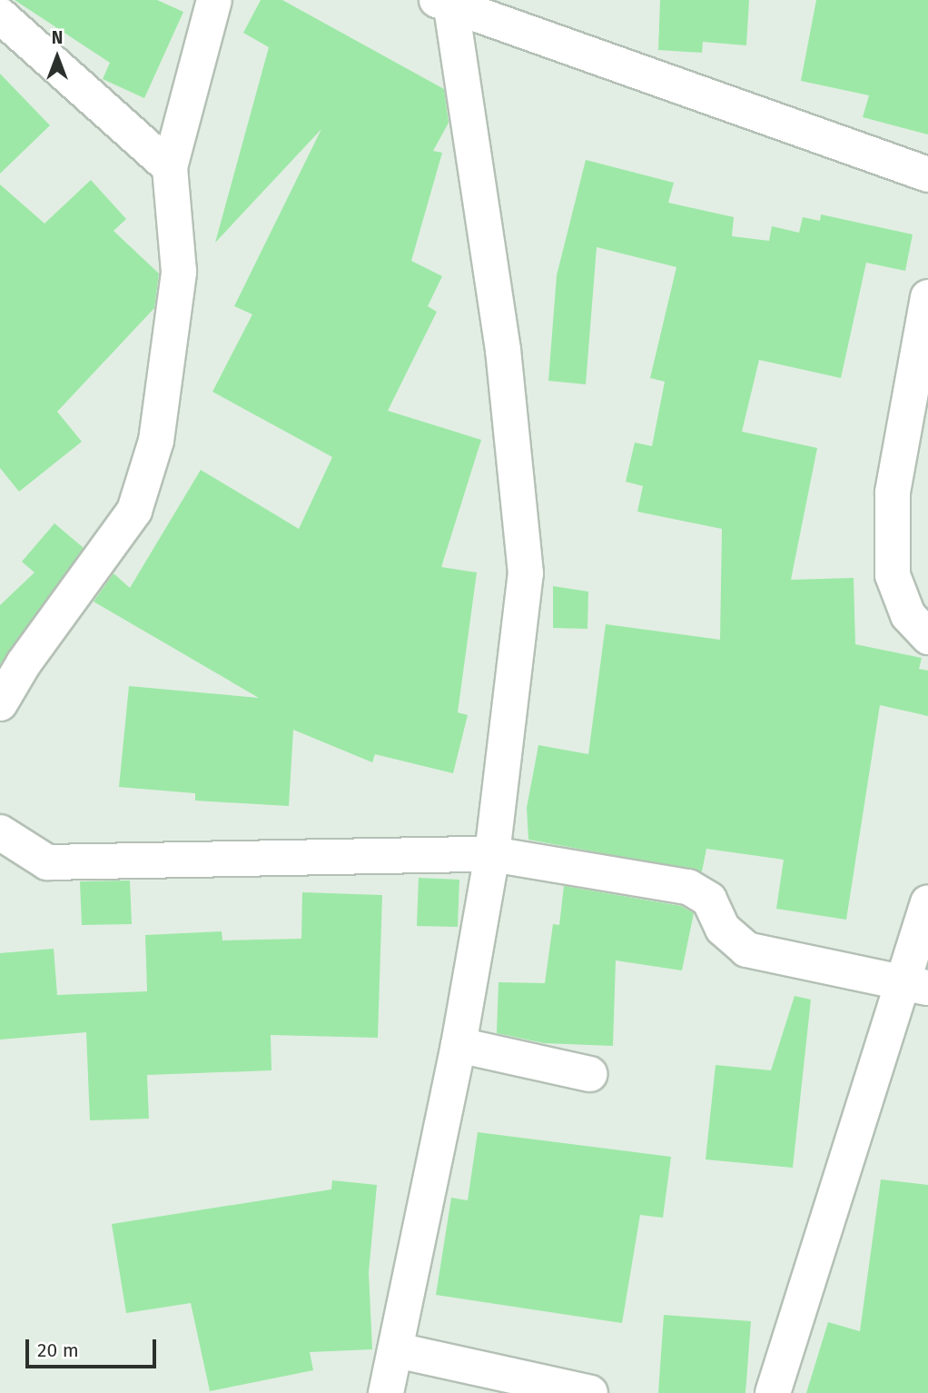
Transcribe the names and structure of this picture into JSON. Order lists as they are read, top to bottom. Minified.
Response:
{"scale_bar":"20 m","north":"top"}
